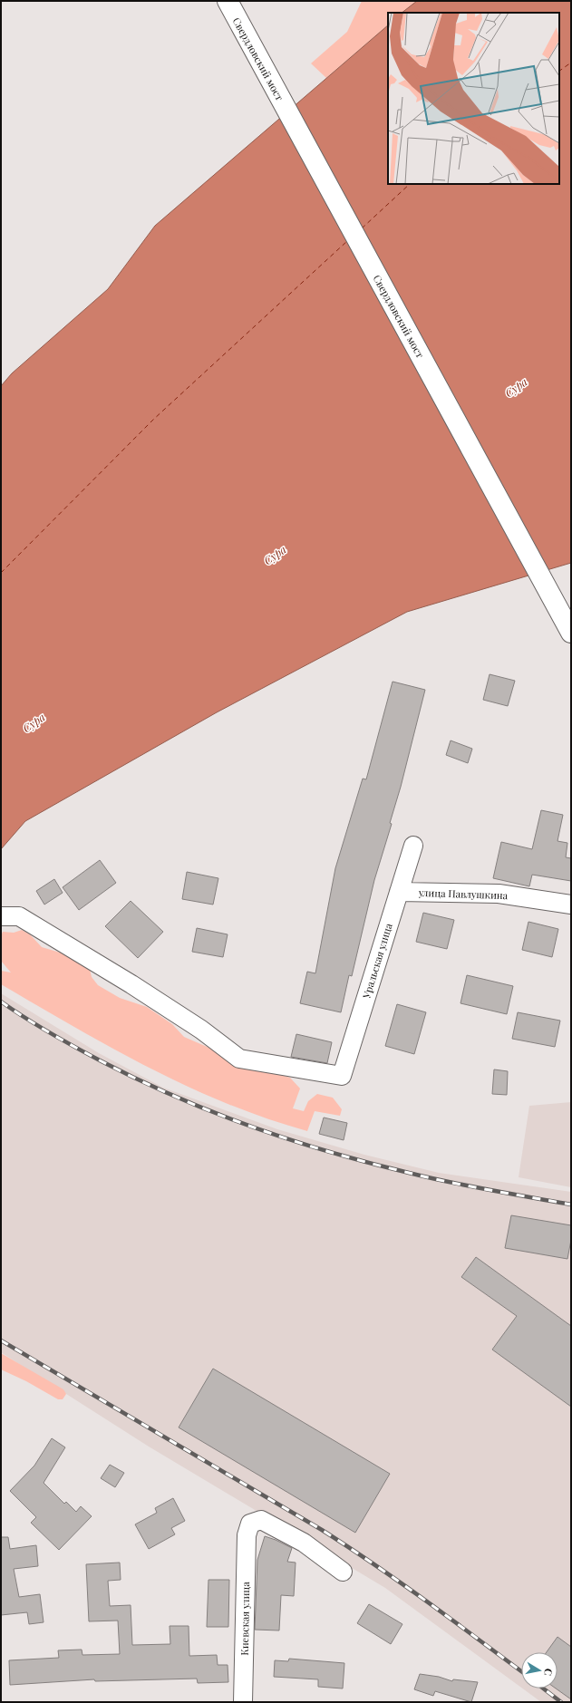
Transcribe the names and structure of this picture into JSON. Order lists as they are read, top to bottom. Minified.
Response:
{"streets":{"main road":["Свердловский мост"],"street":["улица Павлушкина","Уральская улица","Киевская улица"]},"crossings":[["улица Павлушкина","Уральская улица"]],"water":["Сура"],"north":"right"}
